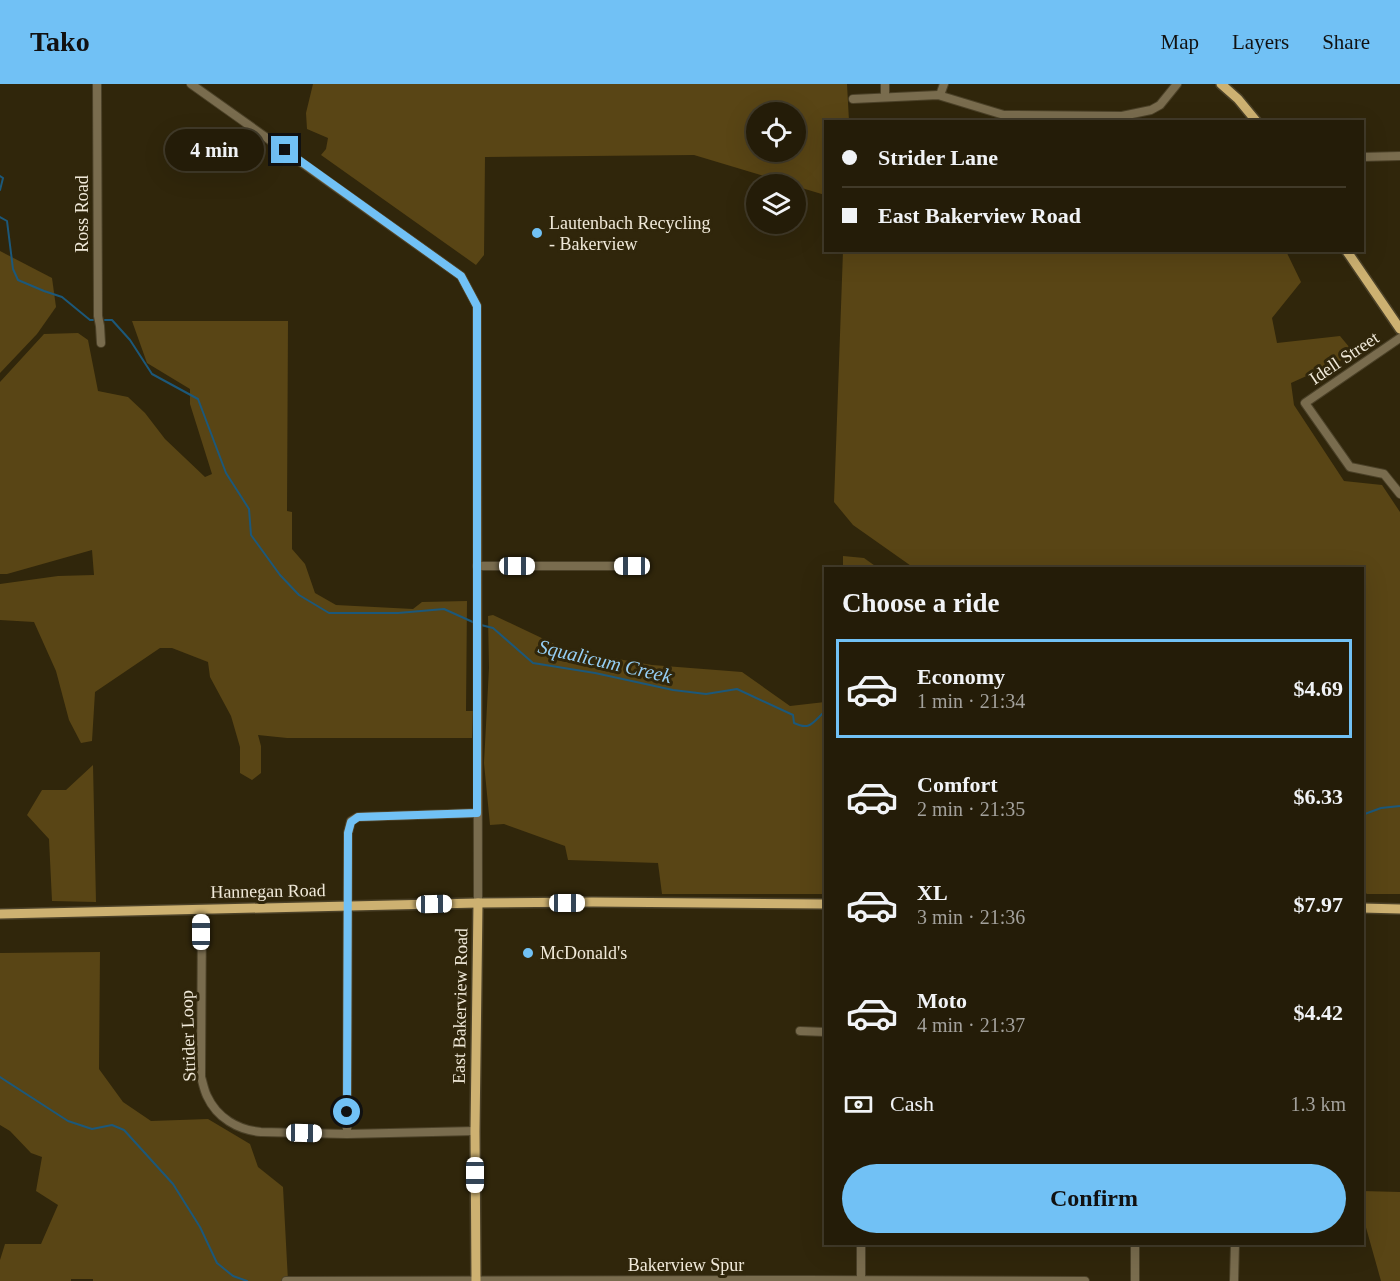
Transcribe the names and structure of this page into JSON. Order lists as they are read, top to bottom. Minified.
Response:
{"streets":{"main road":["Hannegan Road","East Bakerview Road"],"street":["Ross Road","Idell Street","Strider Loop","Bakerview Spur"]},"crossings":[["Hannegan Road","East Bakerview Road"],["Hannegan Road","Strider Loop"],["East Bakerview Road","Strider Loop"],["East Bakerview Road","Bakerview Spur"]],"water":["Squalicum Creek"],"places":["Lautenbach Recycling - Bakerview","McDonald's"],"page":{"header":"Tako","nav":["Map","Layers","Share"],"banner":["Strider Lane","East Bakerview Road"],"bubble":"4 min","heading":"Choose a ride","list":[{"name":"Economy","note":"1 min · 21:34","value":"$4.69"},{"name":"Comfort","note":"2 min · 21:35","value":"$6.33"},{"name":"XL","note":"3 min · 21:36","value":"$7.97"},{"name":"Moto","note":"4 min · 21:37","value":"$4.42"}],"pay":["Cash","1.3 km"],"buttons":"Confirm"}}
